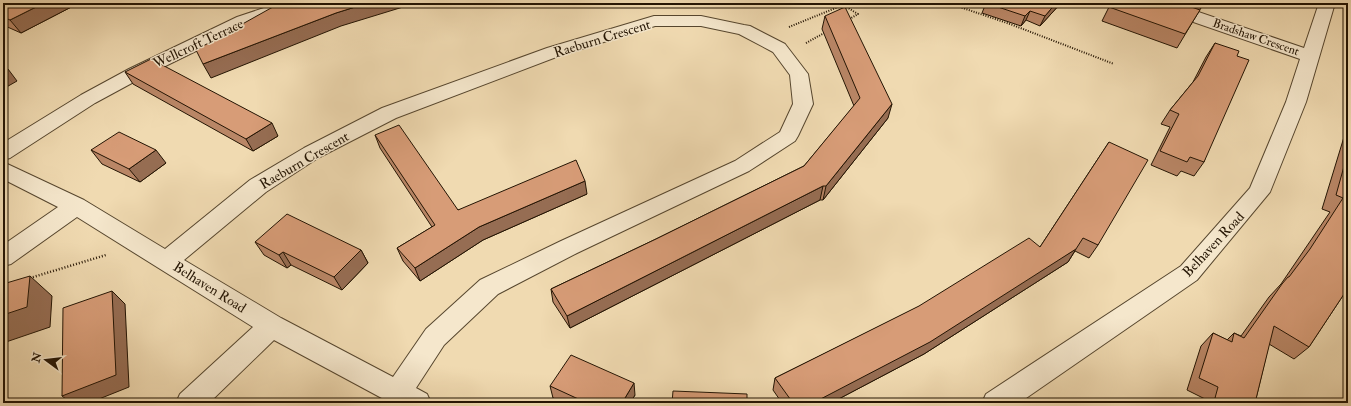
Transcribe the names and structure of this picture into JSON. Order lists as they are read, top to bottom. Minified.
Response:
{"streets":{"street":["Bradshaw Crescent","Raeburn Crescent","Wellcroft Terrace","Belhaven Road"]},"crossings":[["Bradshaw Crescent","Belhaven Road"],["Raeburn Crescent","Belhaven Road"]],"north":"left"}
